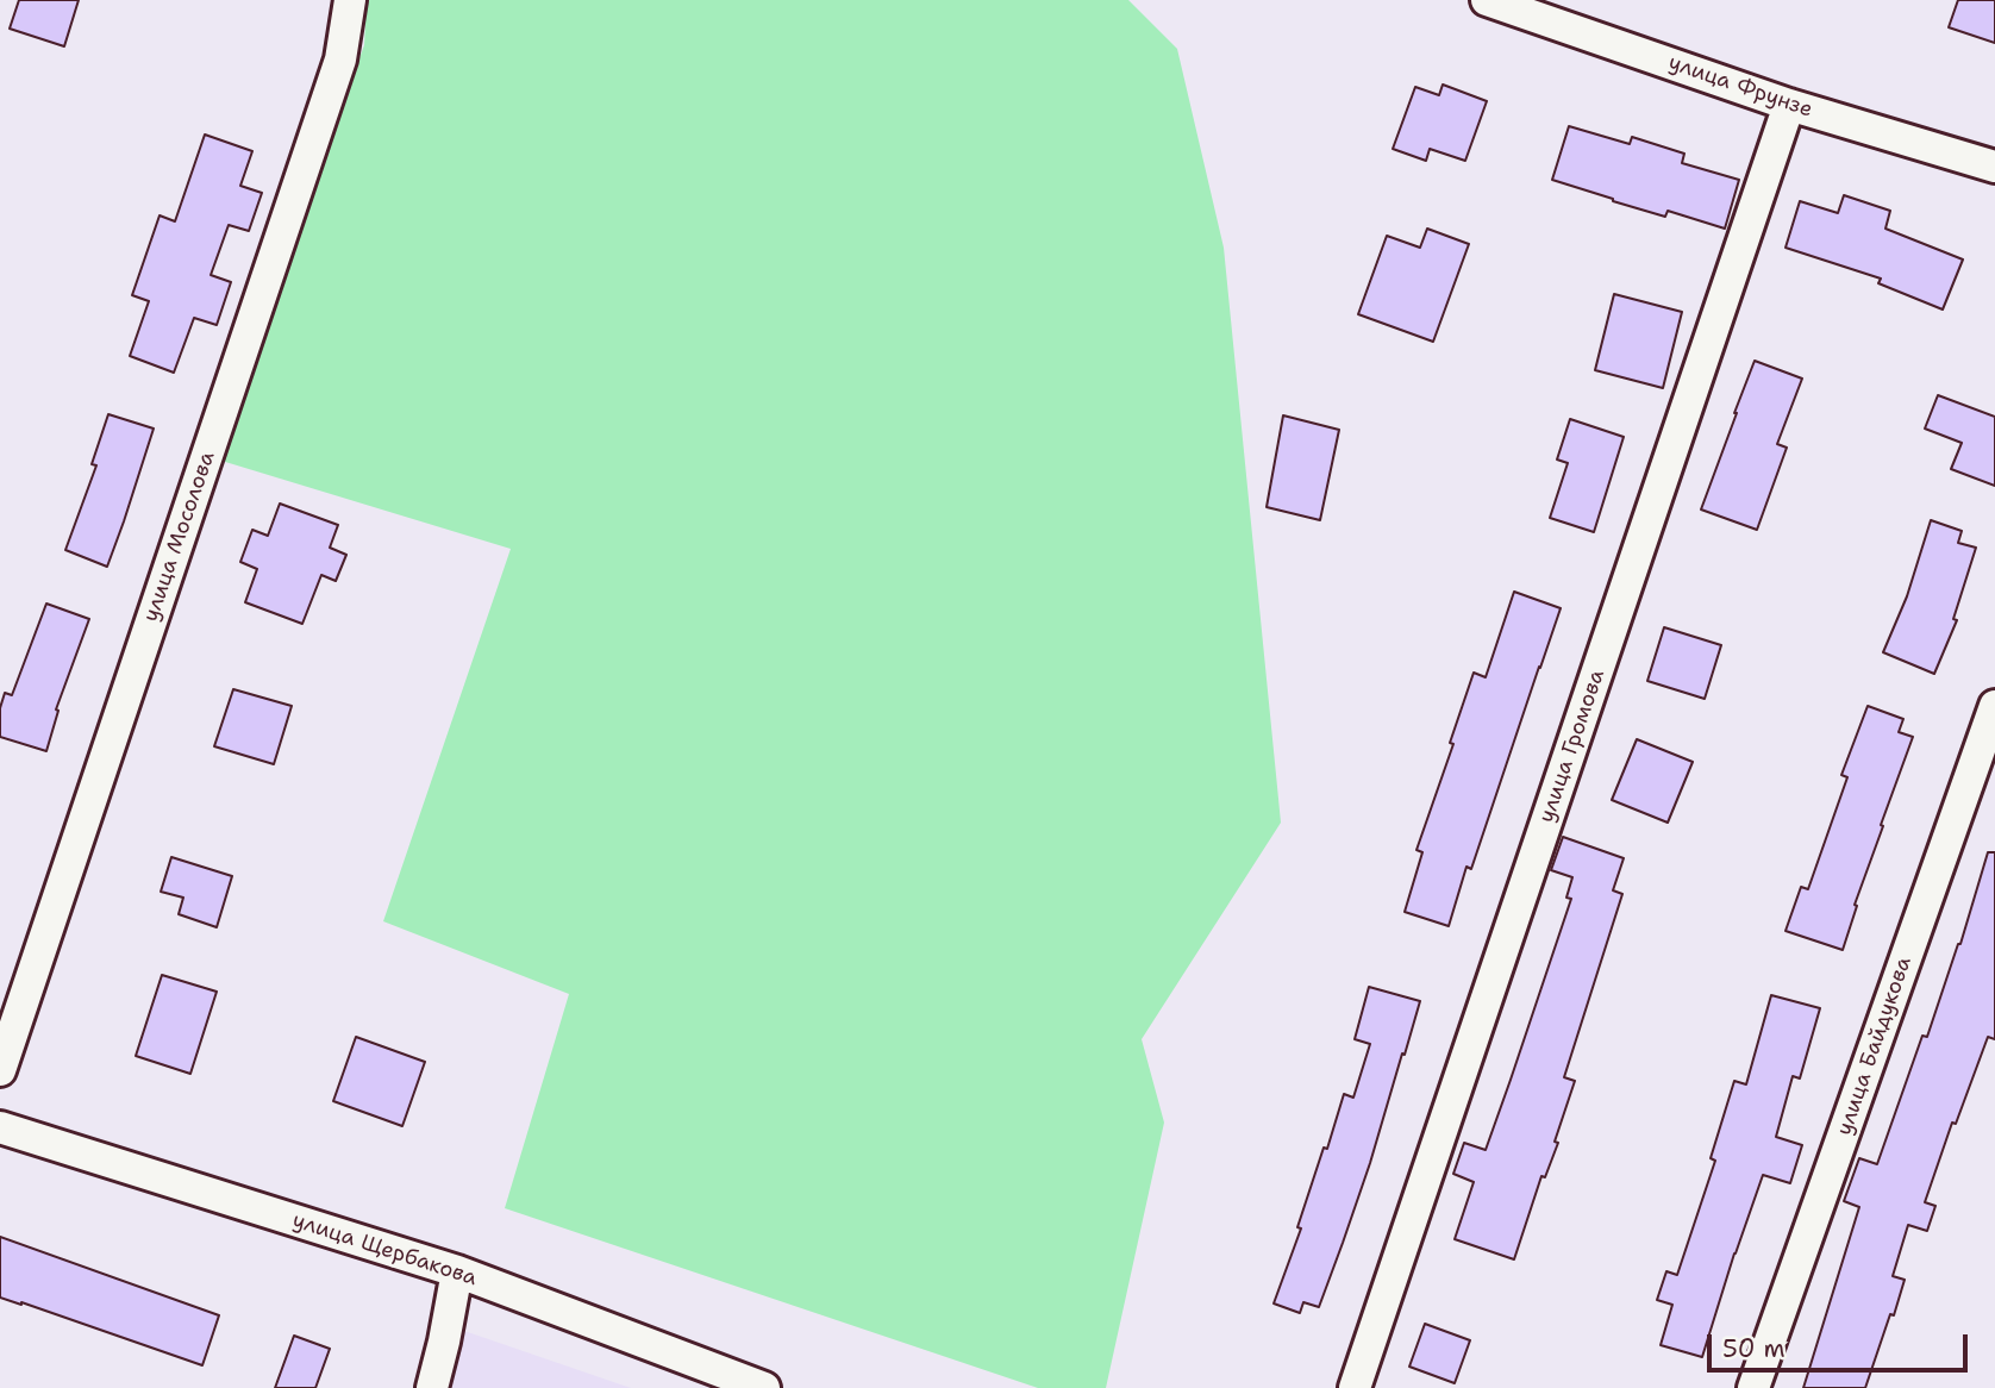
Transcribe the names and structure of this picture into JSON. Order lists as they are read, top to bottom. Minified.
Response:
{"streets":{"street":["улица Фрунзе","улица Мосолова","улица Громова","улица Байдукова","улица Щербакова"]},"crossings":[["улица Фрунзе","улица Громова"]],"scale_bar":"50 m"}
